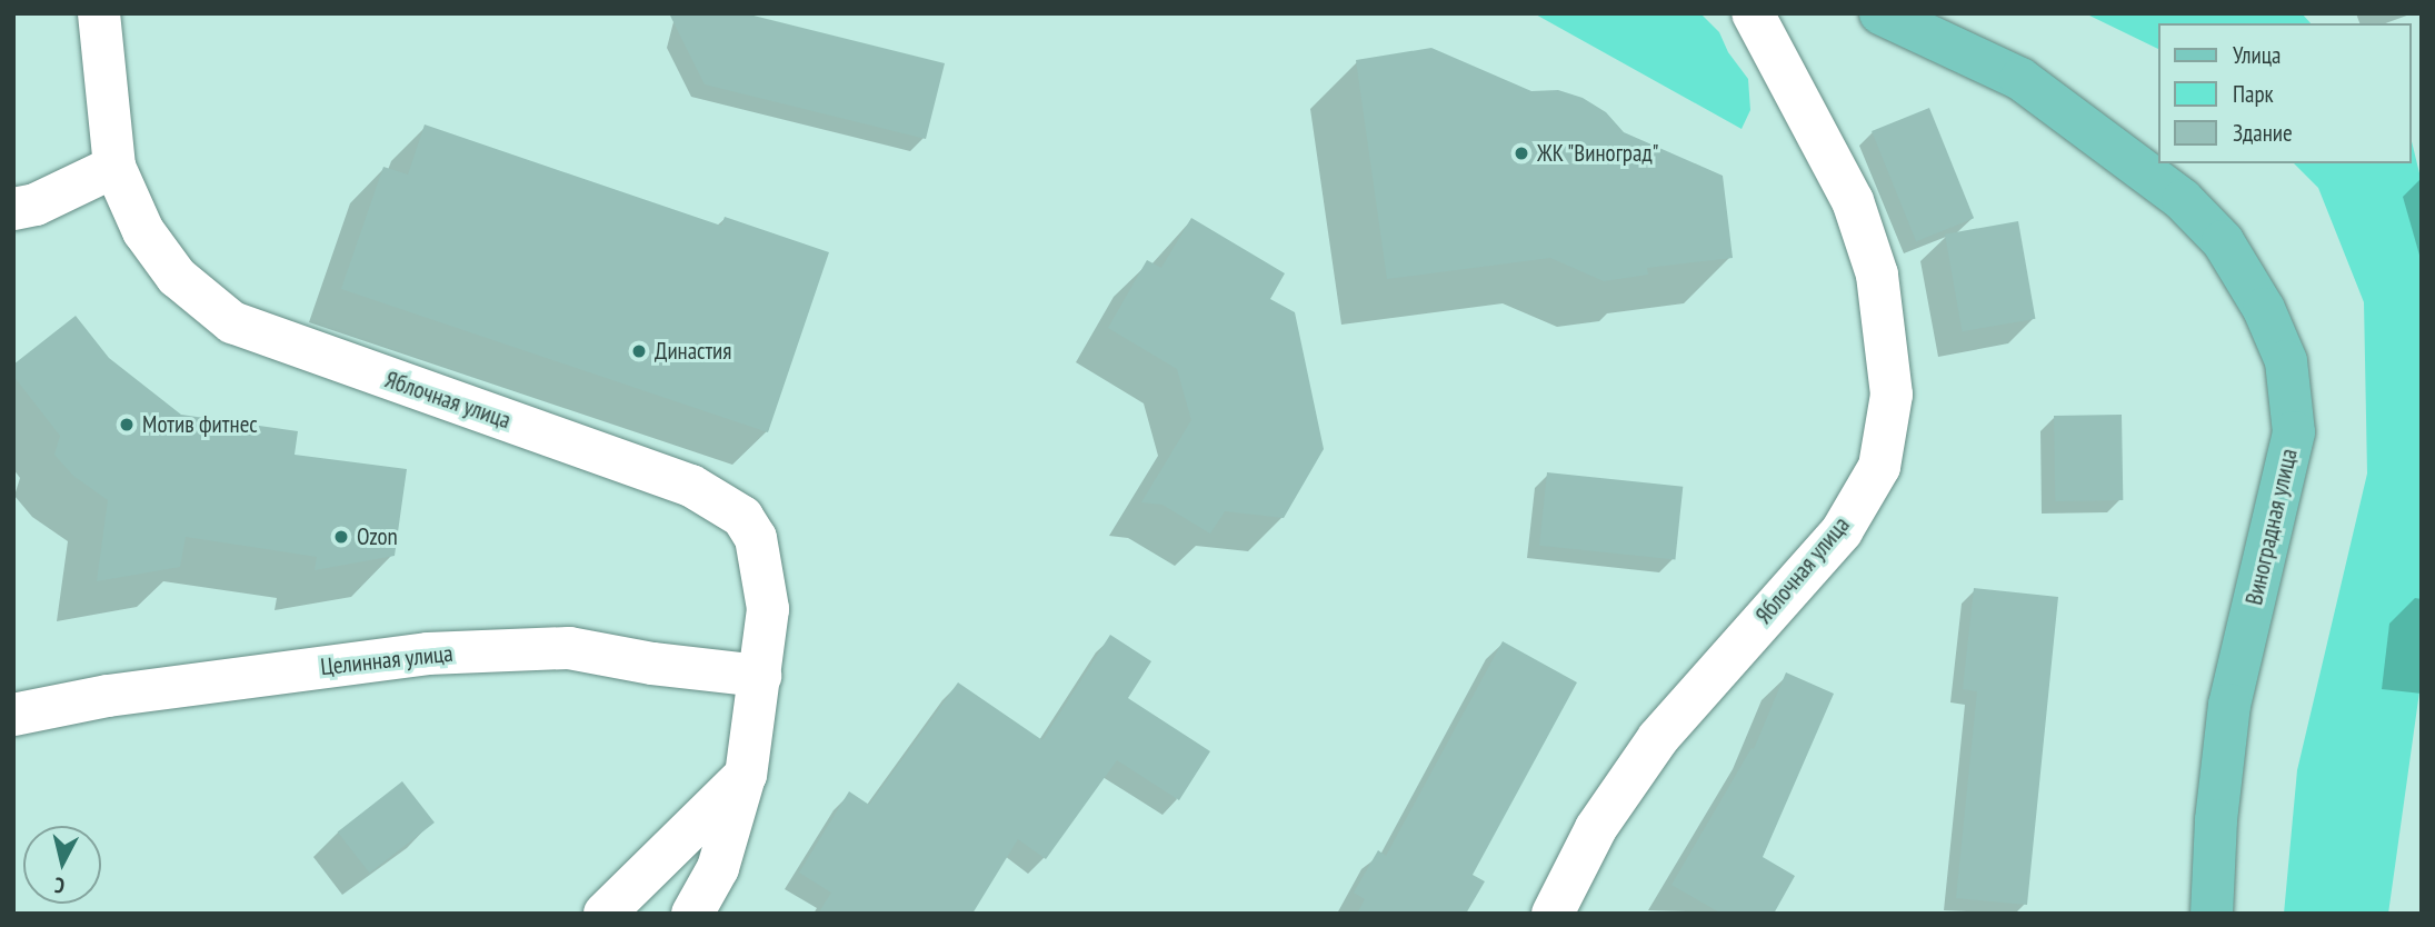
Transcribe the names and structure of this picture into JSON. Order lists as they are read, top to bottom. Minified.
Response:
{"streets":{"main road":["Виноградная улица"],"street":["Яблочная улица","Целинная улица"]},"crossings":[["Яблочная улица","Целинная улица"]],"places":["ЖК \"Виноград\"","Династия","Мотив фитнес","Ozon"],"legend":["Улица","Парк","Здание"],"north":"bottom"}
